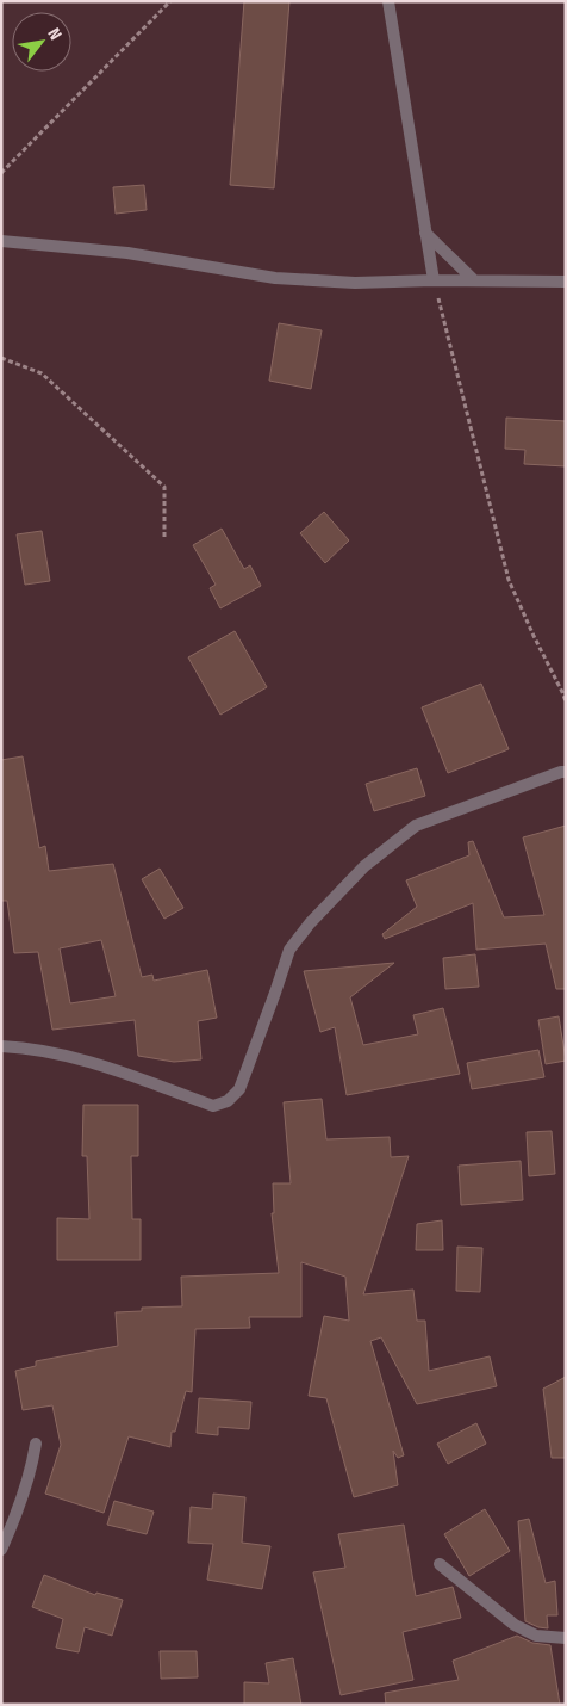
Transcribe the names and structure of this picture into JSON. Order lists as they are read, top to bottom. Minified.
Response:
{"north":"top right"}
